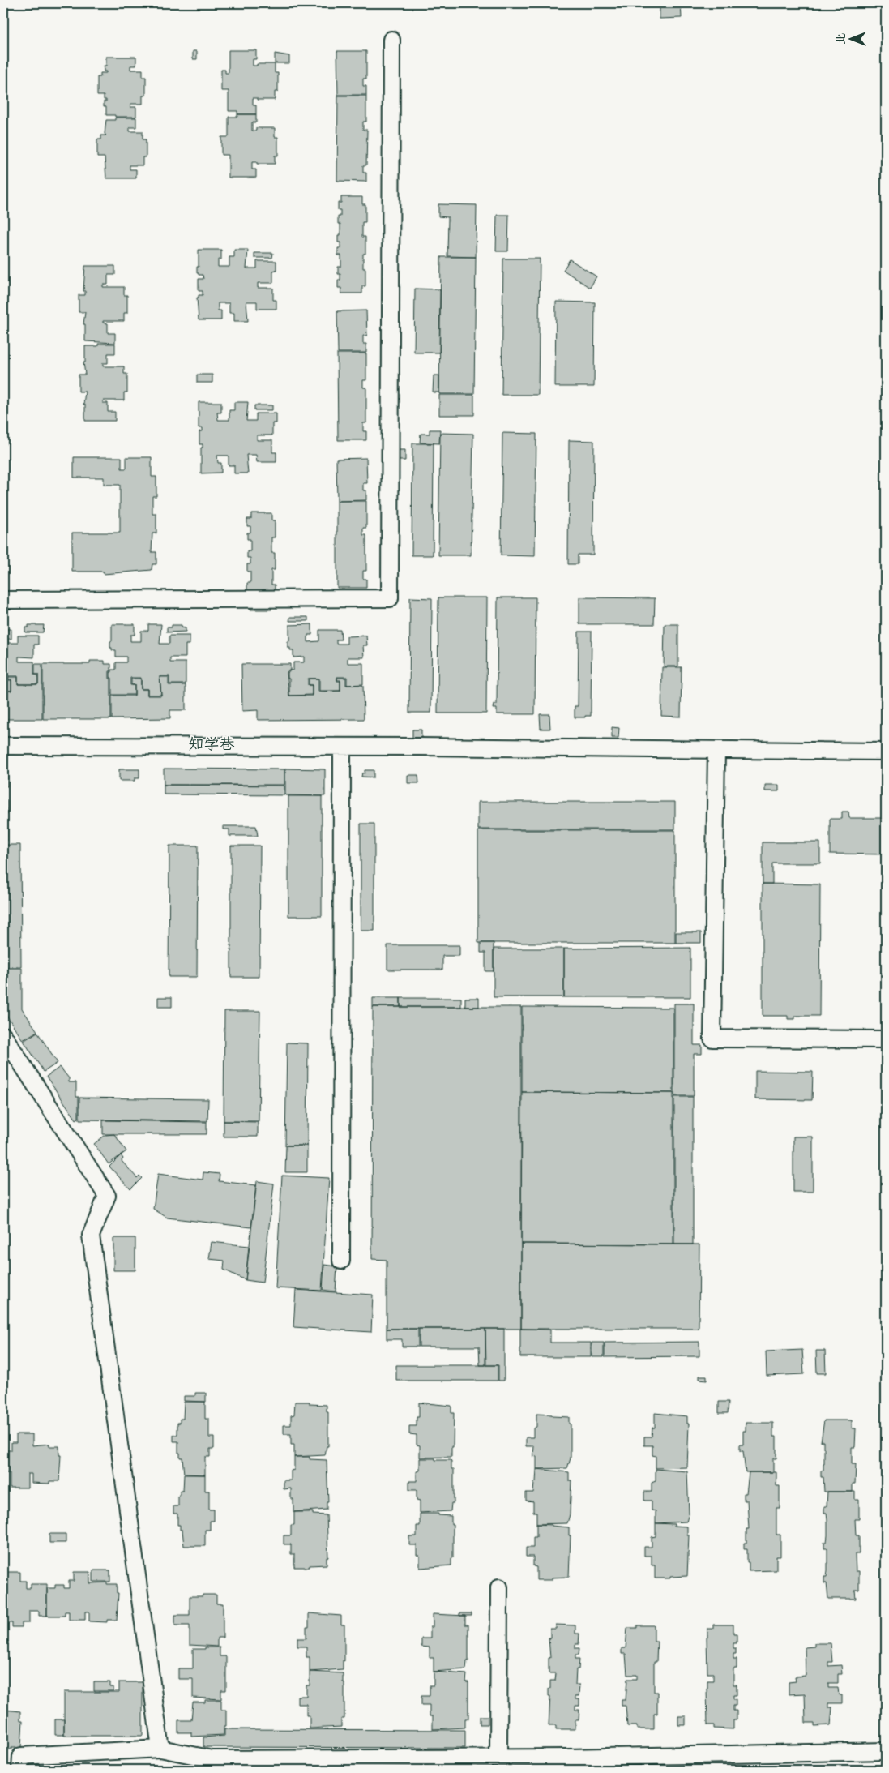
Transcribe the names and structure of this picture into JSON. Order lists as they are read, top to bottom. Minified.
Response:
{"streets":{"street":["知学巷"]},"north":"left"}
